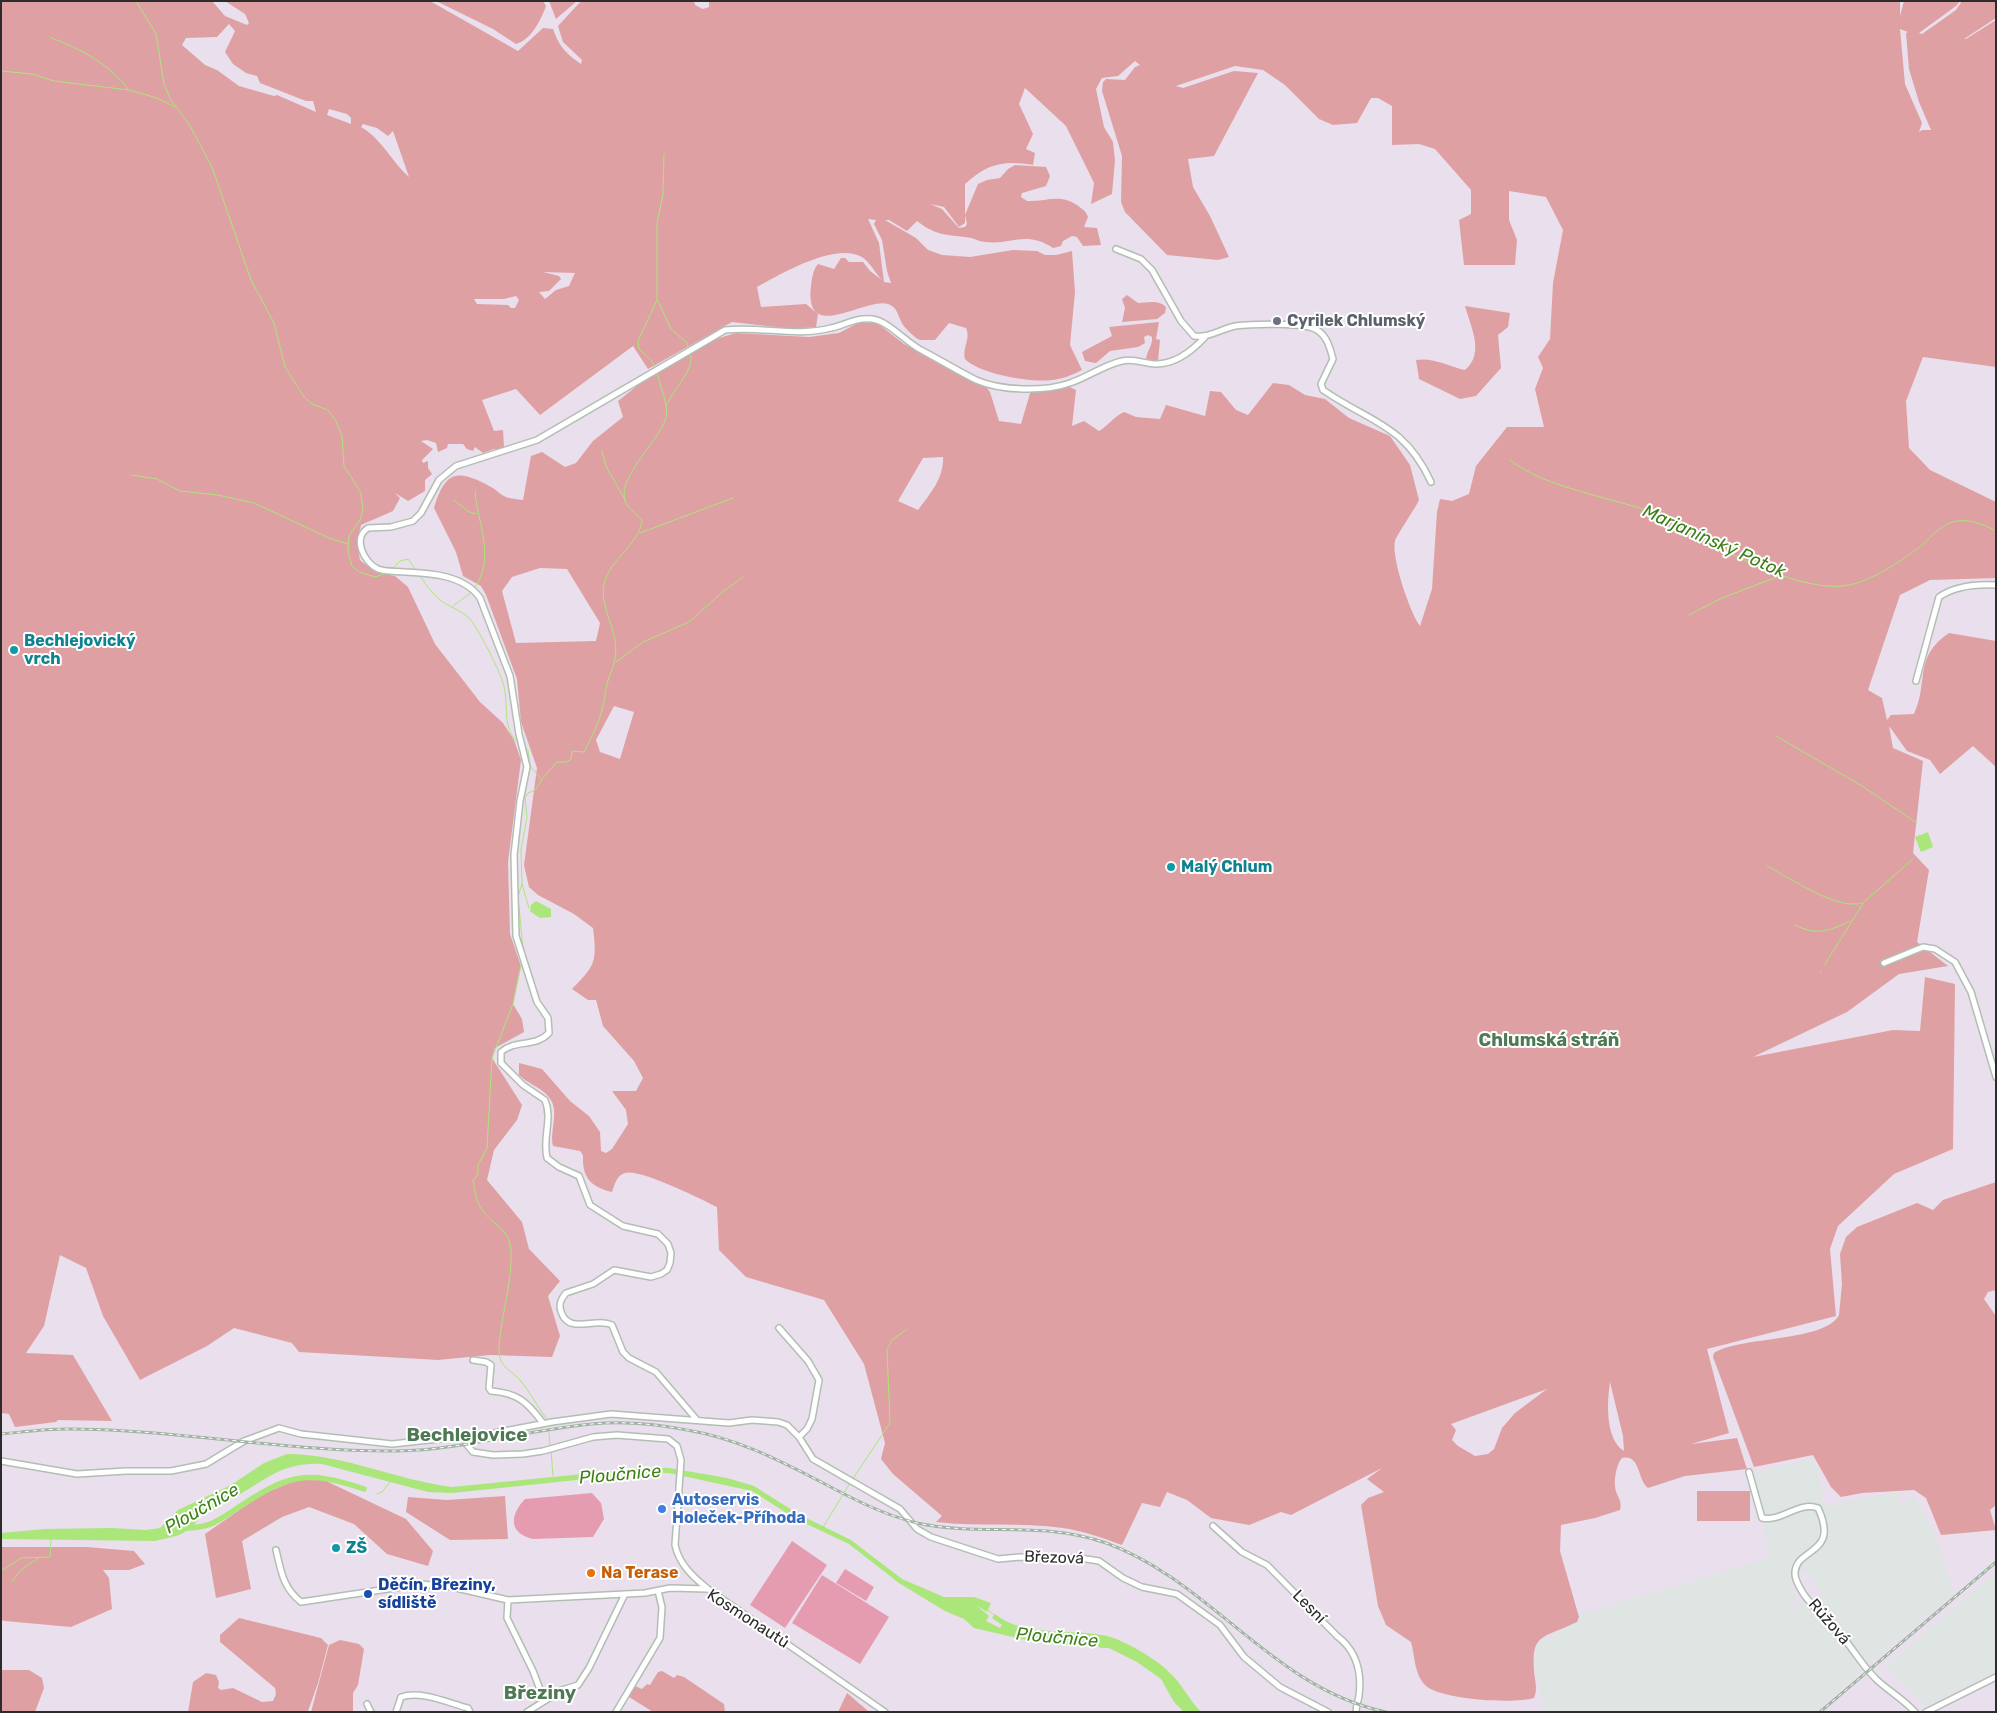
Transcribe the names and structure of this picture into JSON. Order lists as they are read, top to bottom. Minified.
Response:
{"streets":{"street":["Březová","Lesní","Kosmonautů","Růžová"]},"districts":["Chlumská stráň","Bechlejovice","Březiny"],"water":["Marjanínský Potok","Ploučnice"],"places":["Cyrilek Chlumský","Bechlejovický vrch","Malý Chlum","Autoservis Holeček-Příhoda","ZŠ","Na Terase","Děčín, Březiny, sídliště"]}
